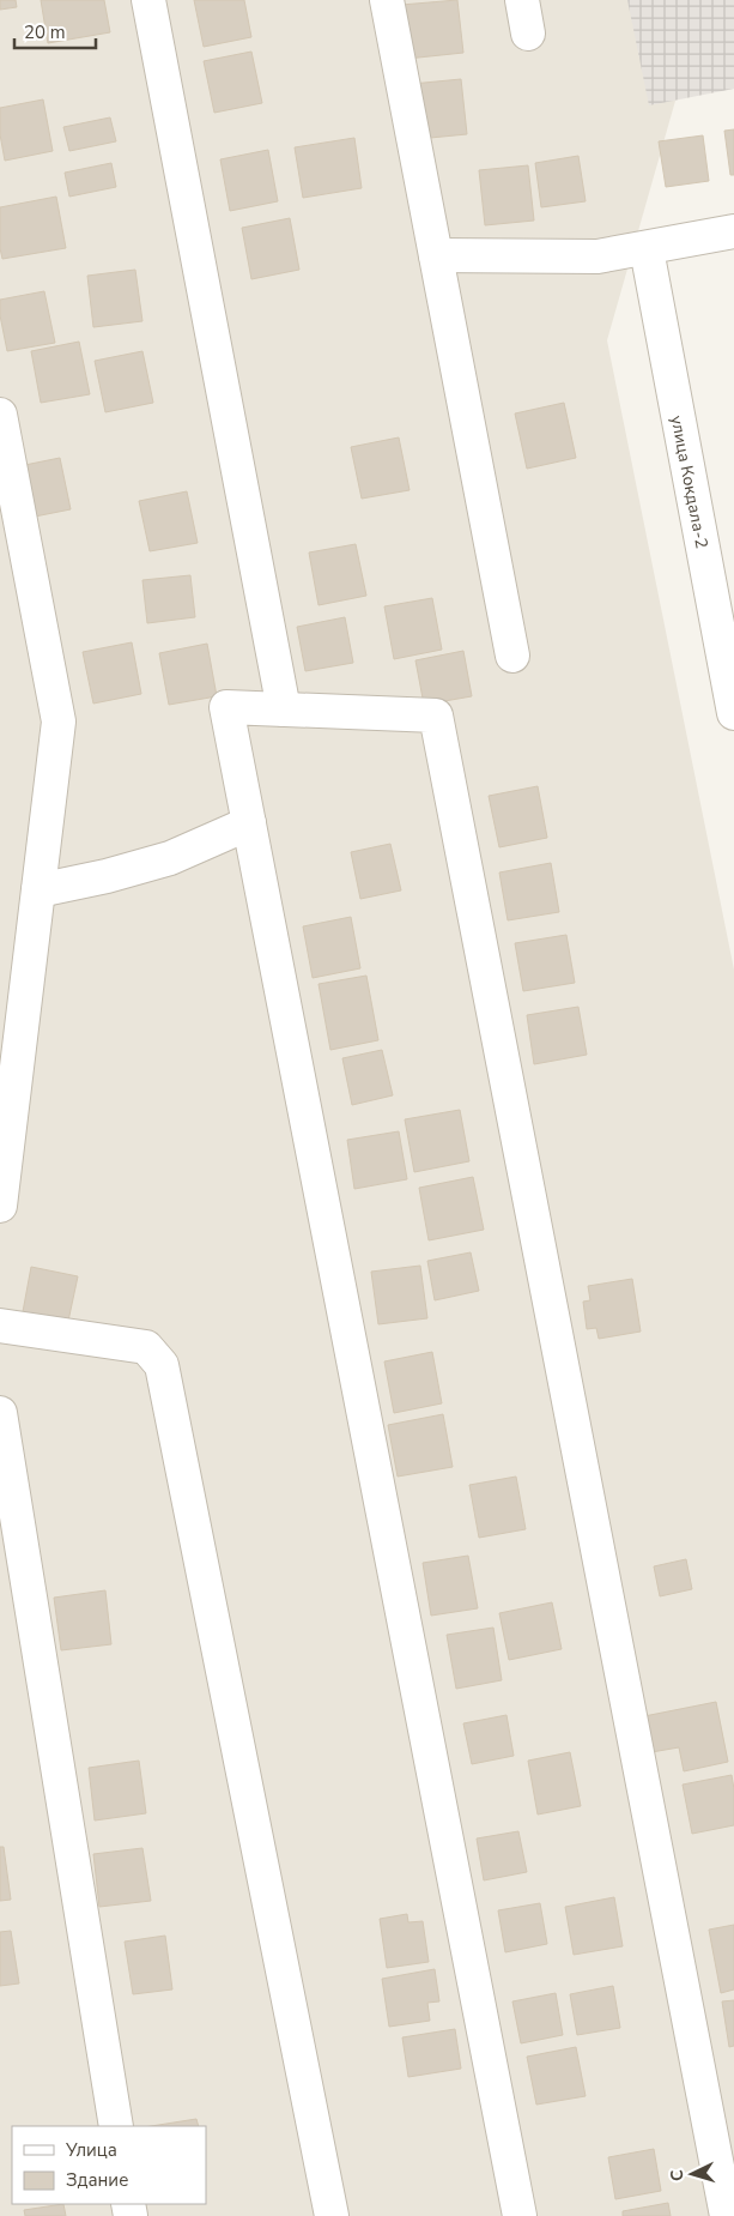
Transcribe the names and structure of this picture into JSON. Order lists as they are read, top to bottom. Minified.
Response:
{"streets":{"street":["улица Кокдала-2"]},"legend":["Улица","Здание"],"scale_bar":"20 m","north":"left"}
